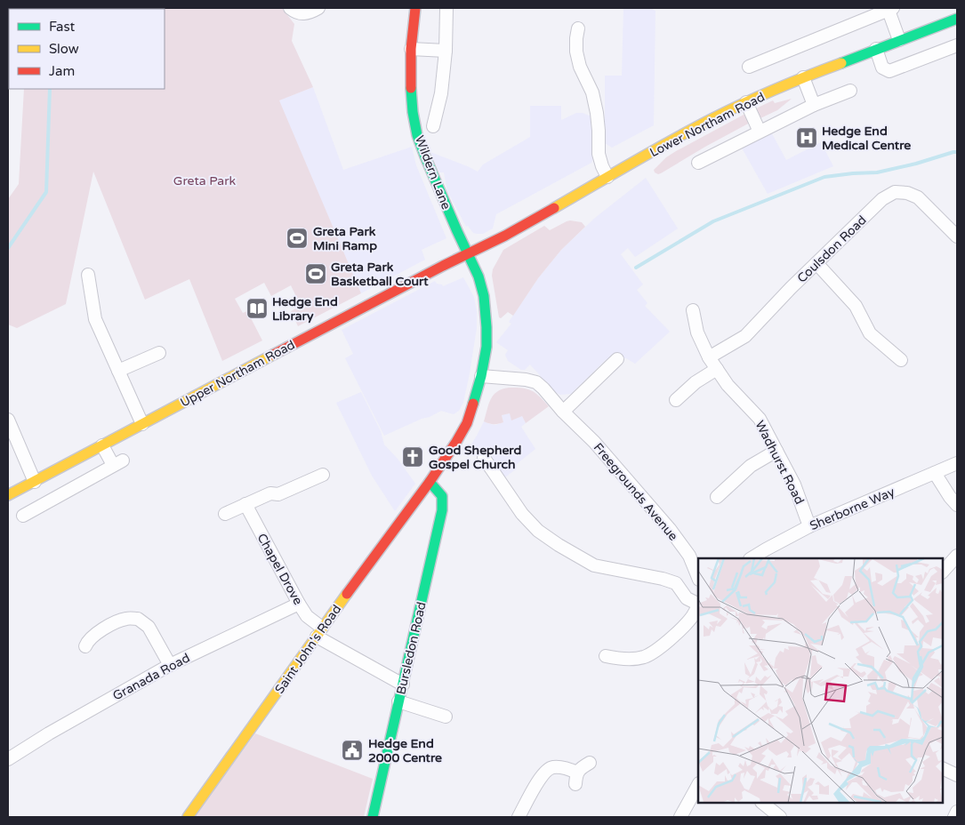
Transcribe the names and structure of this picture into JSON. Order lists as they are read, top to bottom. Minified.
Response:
{"streets":{"main road":["Lower Northam Road","Wildern Lane","Upper Northam Road","Bursledon Road","Saint John's Road"],"street":["Coulsdon Road","Wadhurst Road","Freegrounds Avenue","Sherborne Way","Chapel Drove","Granada Road"]},"crossings":[["Lower Northam Road","Wildern Lane"],["Lower Northam Road","Upper Northam Road"],["Wildern Lane","Upper Northam Road"],["Wildern Lane","Freegrounds Avenue"],["Wildern Lane","Saint John's Road"],["Coulsdon Road","Wadhurst Road"],["Wadhurst Road","Sherborne Way"],["Freegrounds Avenue","Saint John's Road"],["Chapel Drove","Bursledon Road"],["Chapel Drove","Saint John's Road"],["Chapel Drove","Granada Road"],["Bursledon Road","Saint John's Road"]],"parks":["Greta Park"],"places":{"hospital":["Hedge End Medical Centre"],"sports":["Greta Park Mini Ramp","Greta Park Basketball Court"],"library":["Hedge End Library"],"church":["Good Shepherd Gospel Church"],"public building":["Hedge End 2000 Centre"]},"legend":["Fast","Slow","Jam"]}
